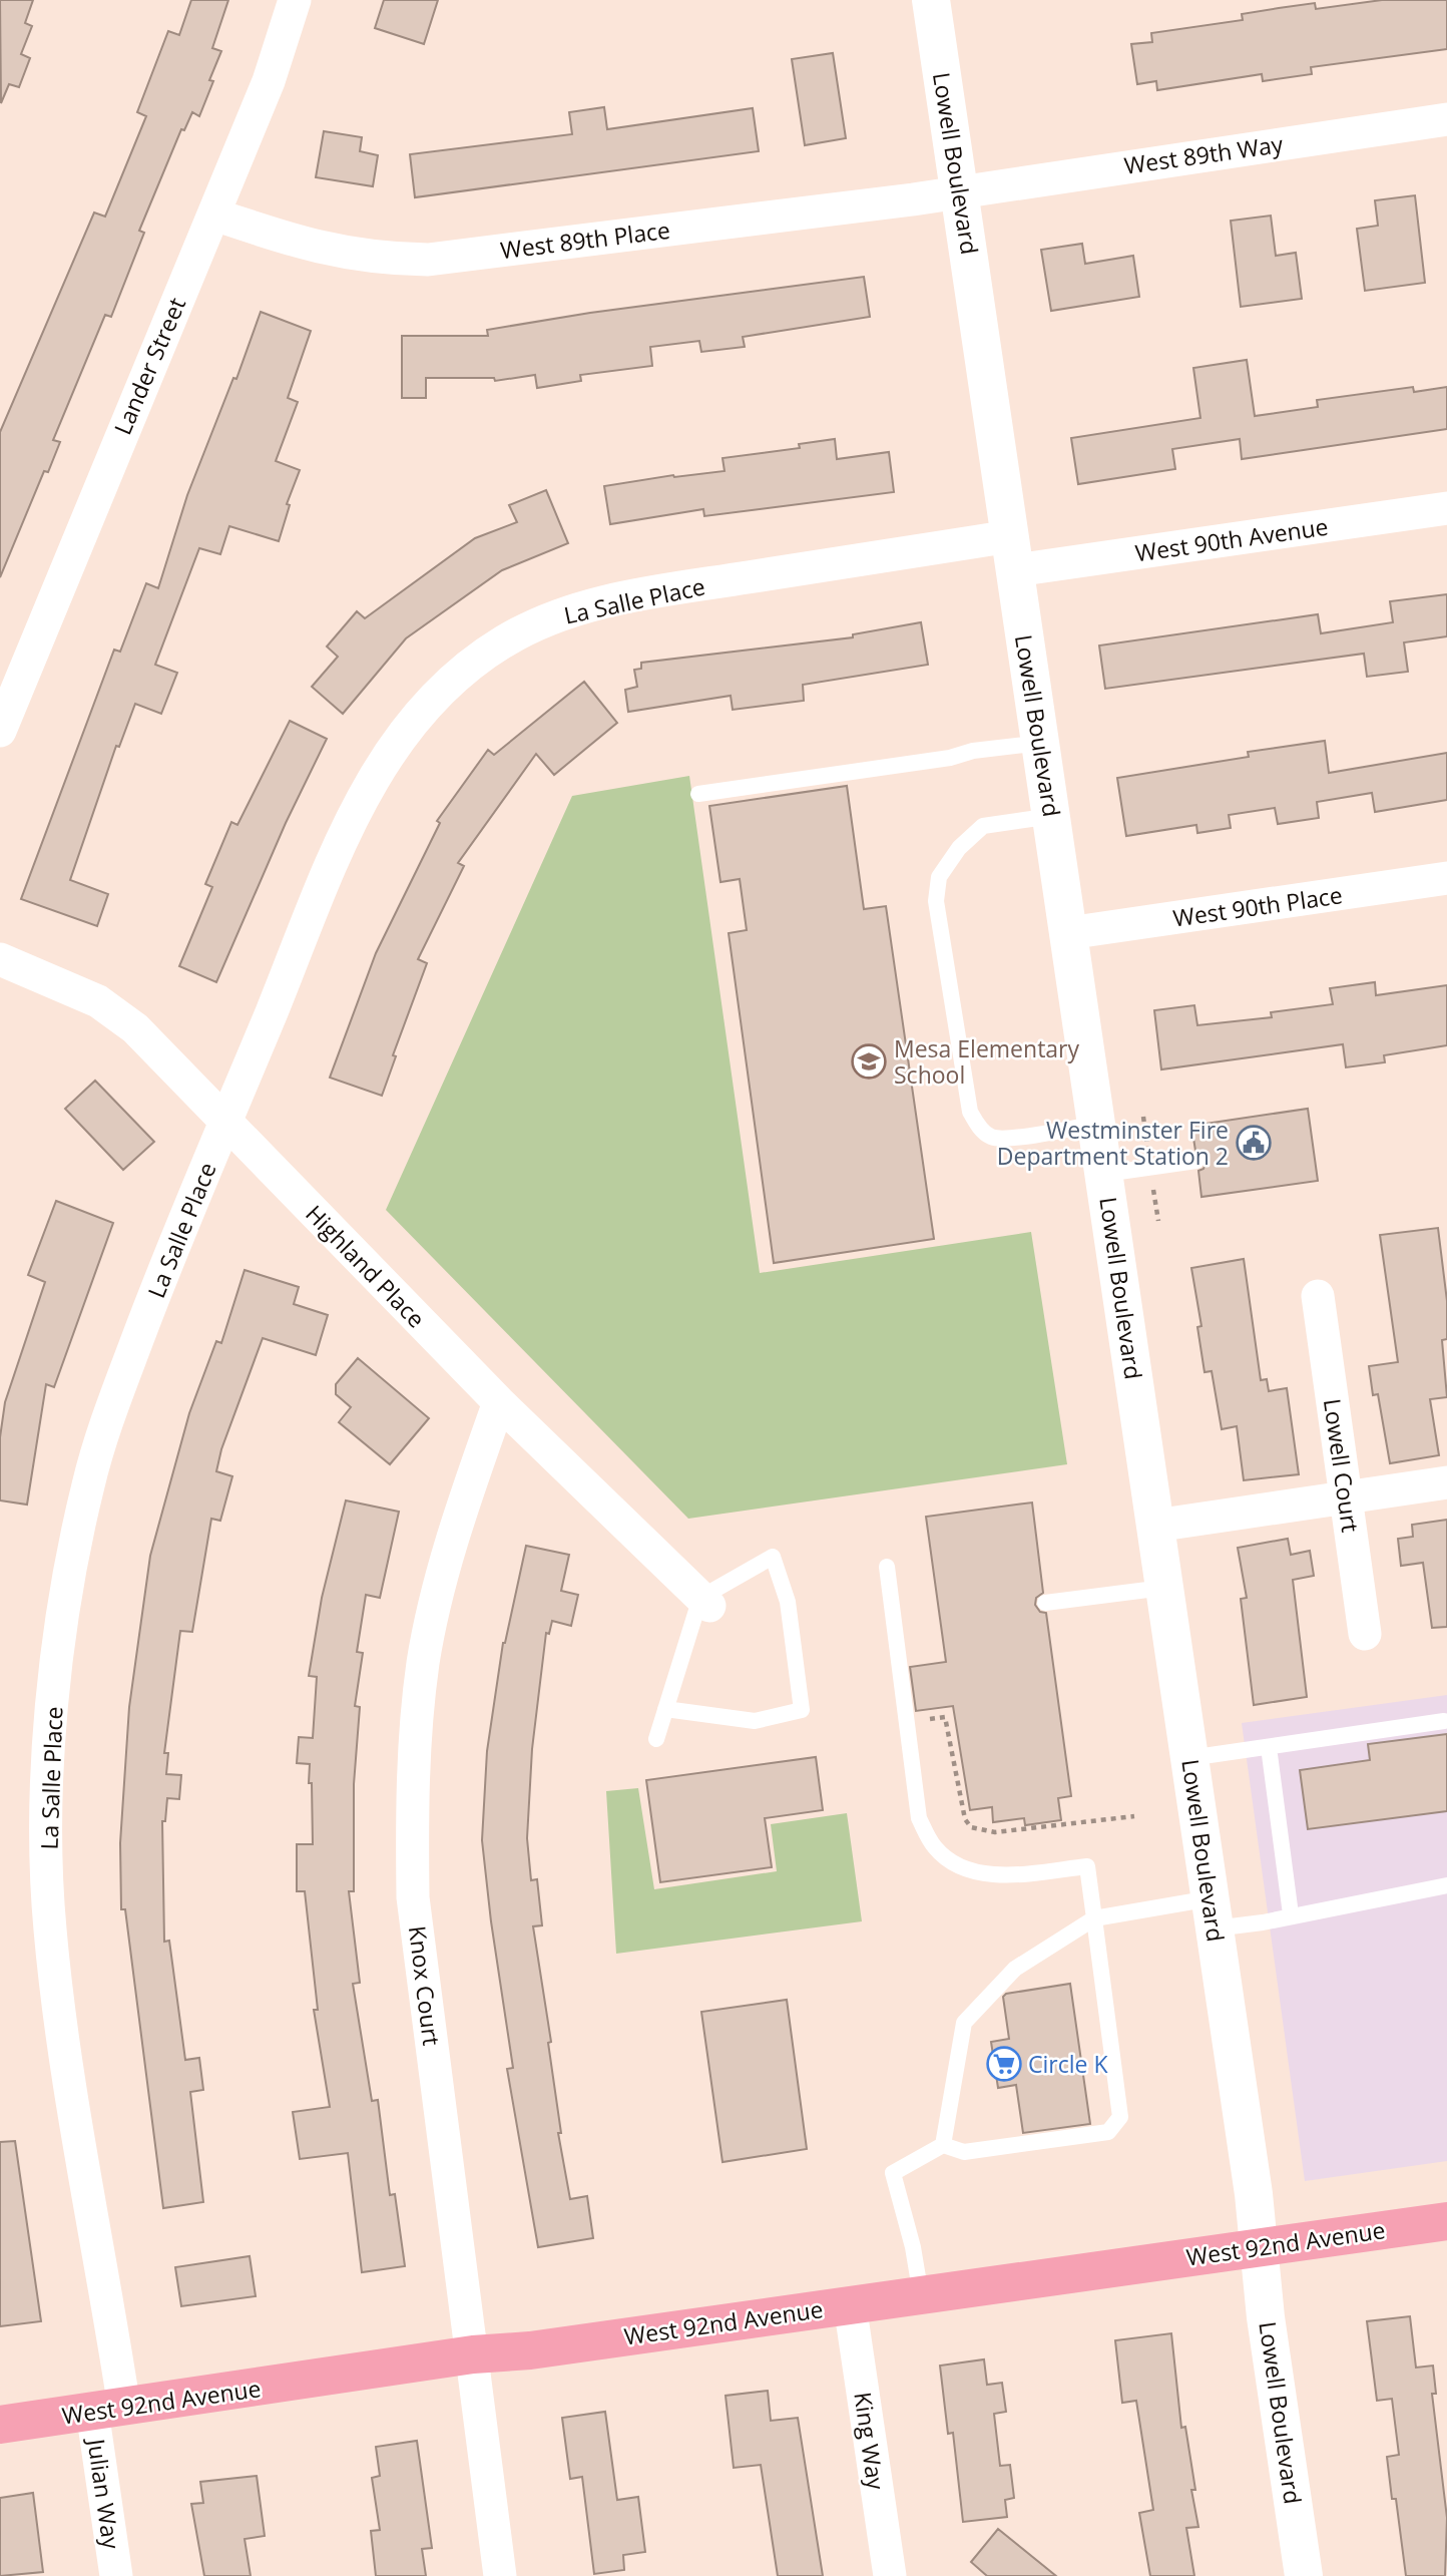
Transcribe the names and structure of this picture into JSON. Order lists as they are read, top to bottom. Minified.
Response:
{"streets":{"main road":["West 92nd Avenue"],"street":["West 89th Way","Lowell Boulevard","West 89th Place","Lander Street","West 90th Avenue","La Salle Place","West 90th Place","Highland Place","Lowell Court","Knox Court","King Way","Julian Way"]},"crossings":[["West 89th Way","Lowell Boulevard"],["West 89th Way","West 89th Place"],["Lowell Boulevard","West 89th Place"],["Lowell Boulevard","West 90th Avenue"],["Lowell Boulevard","La Salle Place"],["Lowell Boulevard","West 90th Place"],["Lowell Boulevard","West 92nd Avenue"],["West 89th Place","Lander Street"],["West 90th Avenue","La Salle Place"],["La Salle Place","Highland Place"],["La Salle Place","West 92nd Avenue"],["La Salle Place","Julian Way"],["Highland Place","Knox Court"],["Knox Court","West 92nd Avenue"],["West 92nd Avenue","King Way"],["West 92nd Avenue","Julian Way"]],"places":{"school or university":["Mesa Elementary School"],"public building":["Westminster Fire Department Station 2"],"supermarket":["Circle K"]}}
